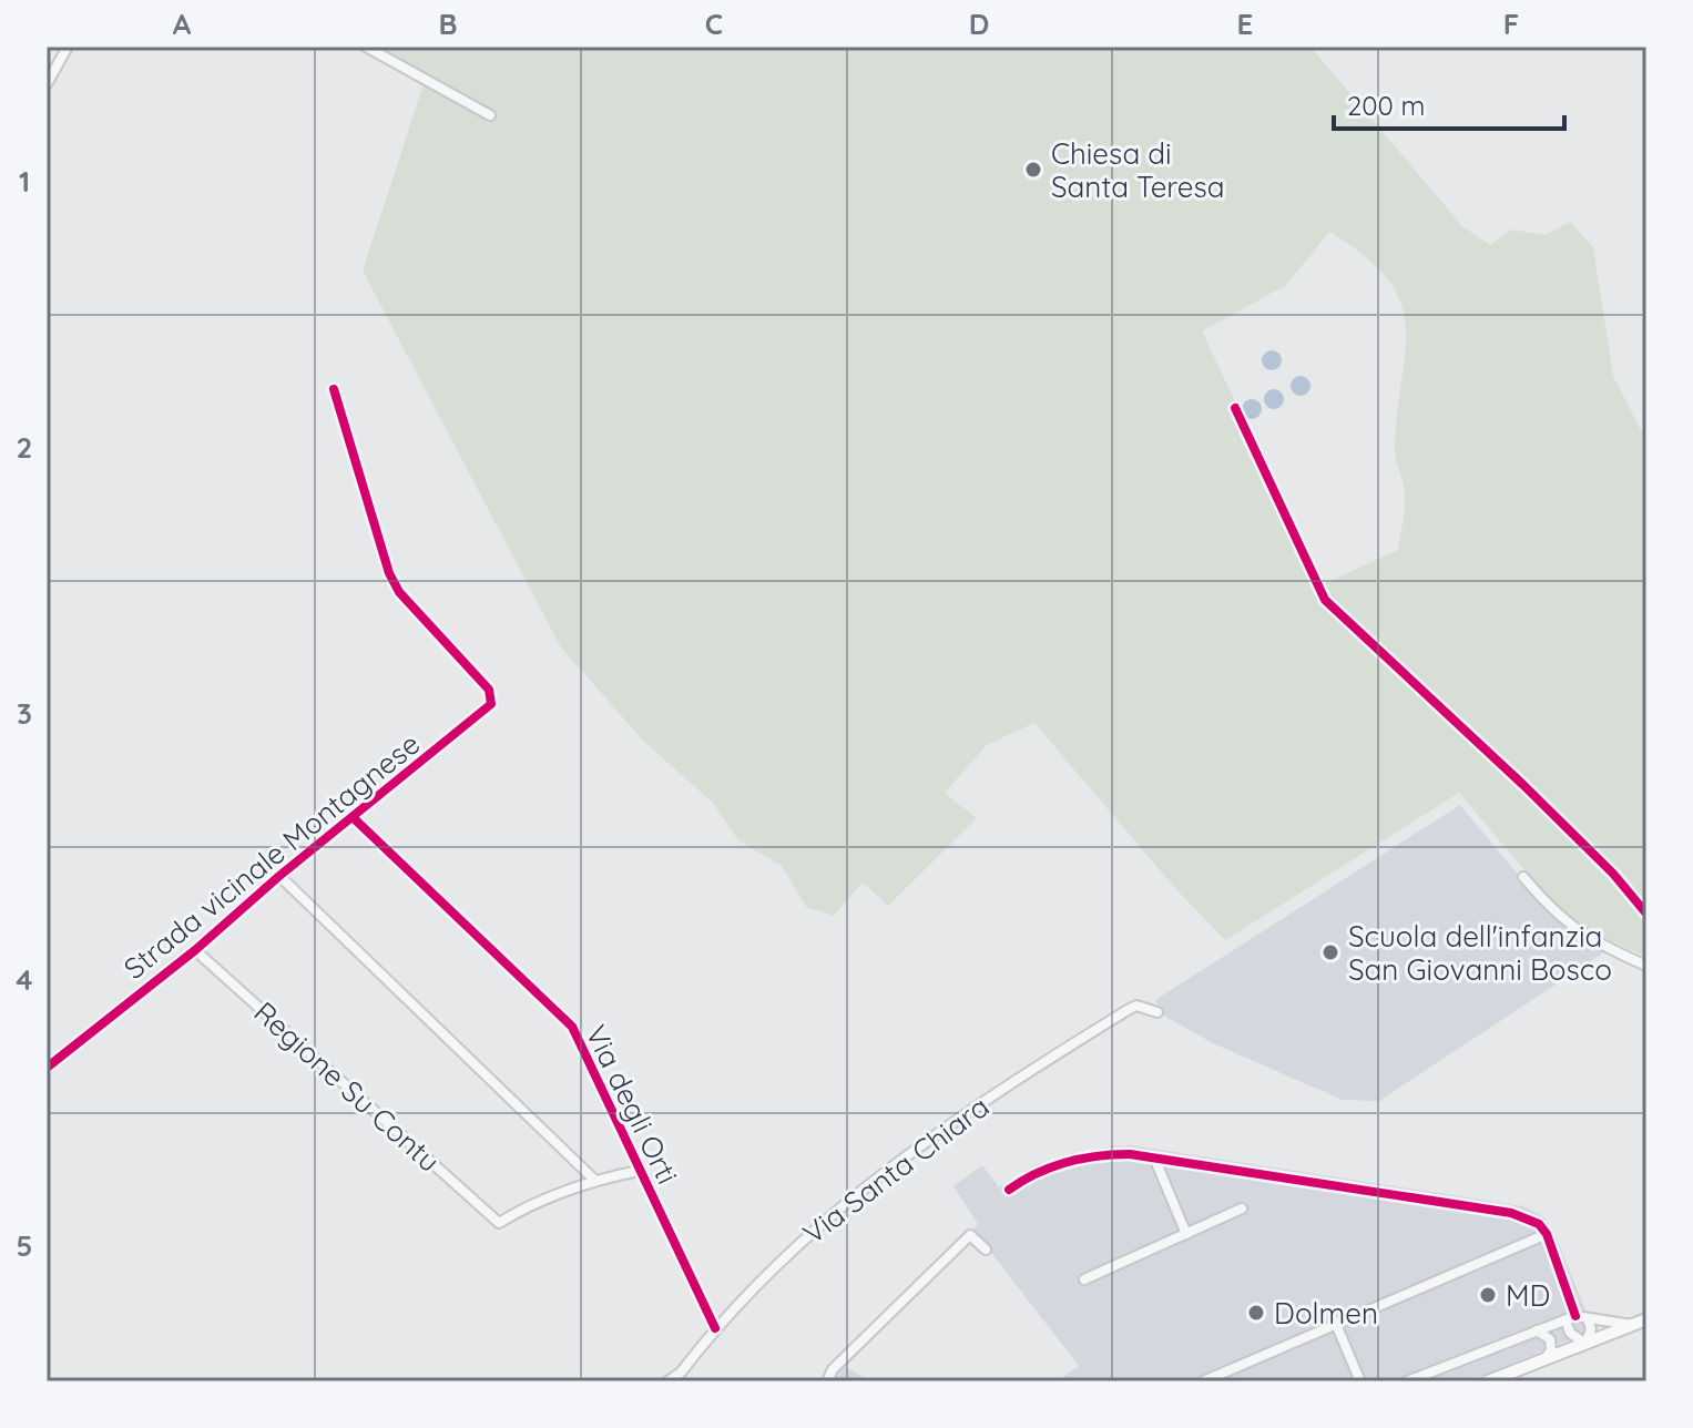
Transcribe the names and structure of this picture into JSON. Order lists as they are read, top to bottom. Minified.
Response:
{"streets":{"street":["Strada vicinale Montagnese","Regione Su Contu","Via degli Orti","Via Santa Chiara"]},"crossings":[["Strada vicinale Montagnese","Regione Su Contu"],["Strada vicinale Montagnese","Via degli Orti"],["Via degli Orti","Via Santa Chiara"]],"places":["Chiesa di Santa Teresa","Scuola dell'infanzia San Giovanni Bosco","MD","Dolmen"],"scale_bar":"200 m","grid":{"columns":["A","B","C","D","E","F"],"rows":["1","2","3","4","5"]}}
